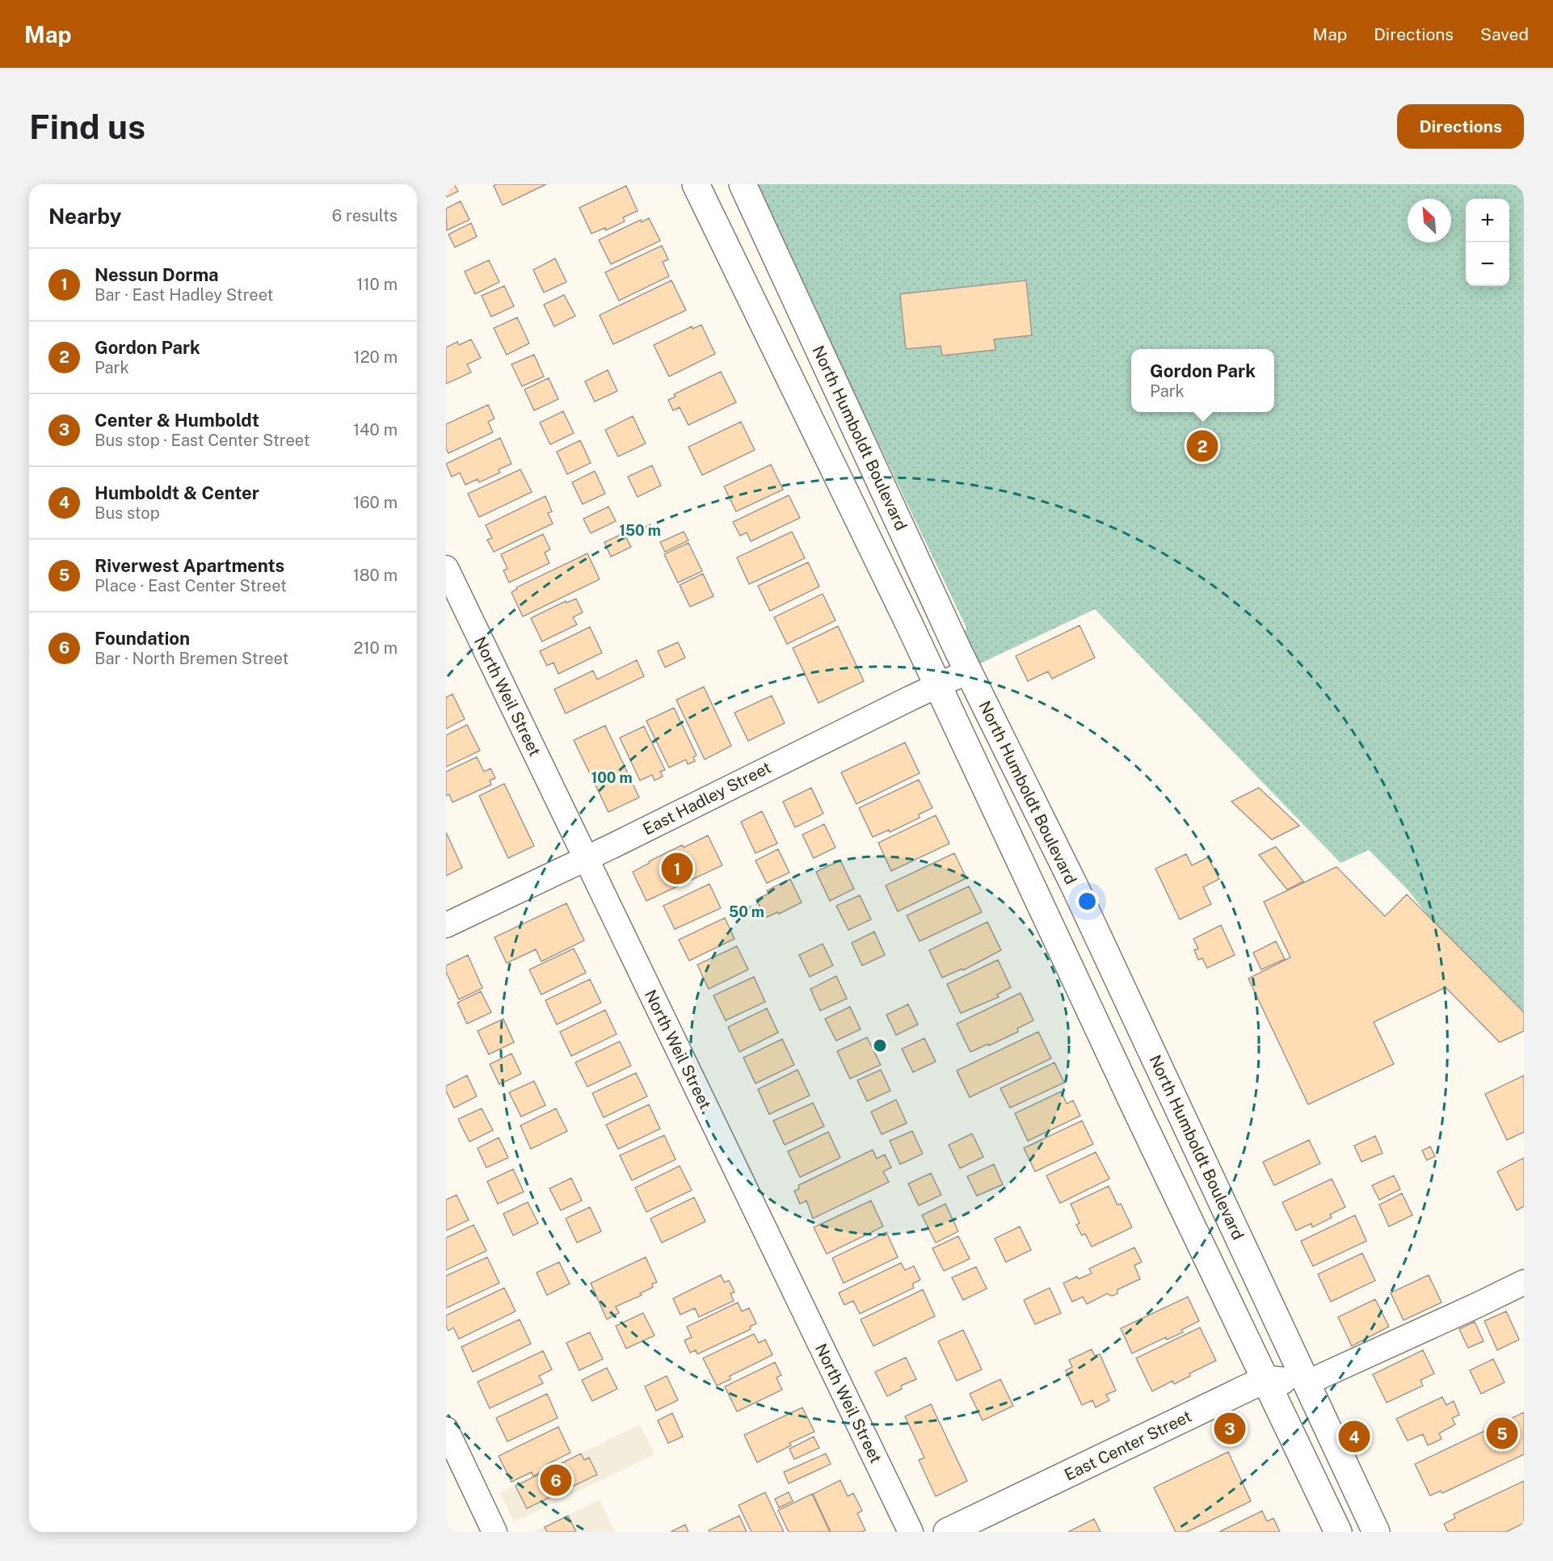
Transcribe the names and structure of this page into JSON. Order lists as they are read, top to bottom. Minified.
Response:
{"streets":{"main road":["North Humboldt Boulevard","East Center Street"],"street":["North Weil Street","East Hadley Street"]},"crossings":[["North Humboldt Boulevard","East Hadley Street"],["North Weil Street","East Hadley Street"]],"north":"top left","page":{"header":"Map","nav":["Map","Directions","Saved"],"buttons":"Directions","title":"Find us","heading":["Nearby","6 results"],"map_buttons":["+","−"],"list":[{"mark":"1","name":"Nessun Dorma","note":"Bar · East Hadley Street","value":"110 m"},{"mark":"2","name":"Gordon Park","note":"Park","value":"120 m"},{"mark":"3","name":"Center & Humboldt","note":"Bus stop · East Center Street","value":"140 m"},{"mark":"4","name":"Humboldt & Center","note":"Bus stop","value":"160 m"},{"mark":"5","name":"Riverwest Apartments","note":"Place · East Center Street","value":"180 m"},{"mark":"6","name":"Foundation","note":"Bar · North Bremen Street","value":"210 m"}],"popup":["Gordon Park","Park"],"pins":["2","1","3","5","4","6"]},"rings":["150 m","100 m","50 m"]}
